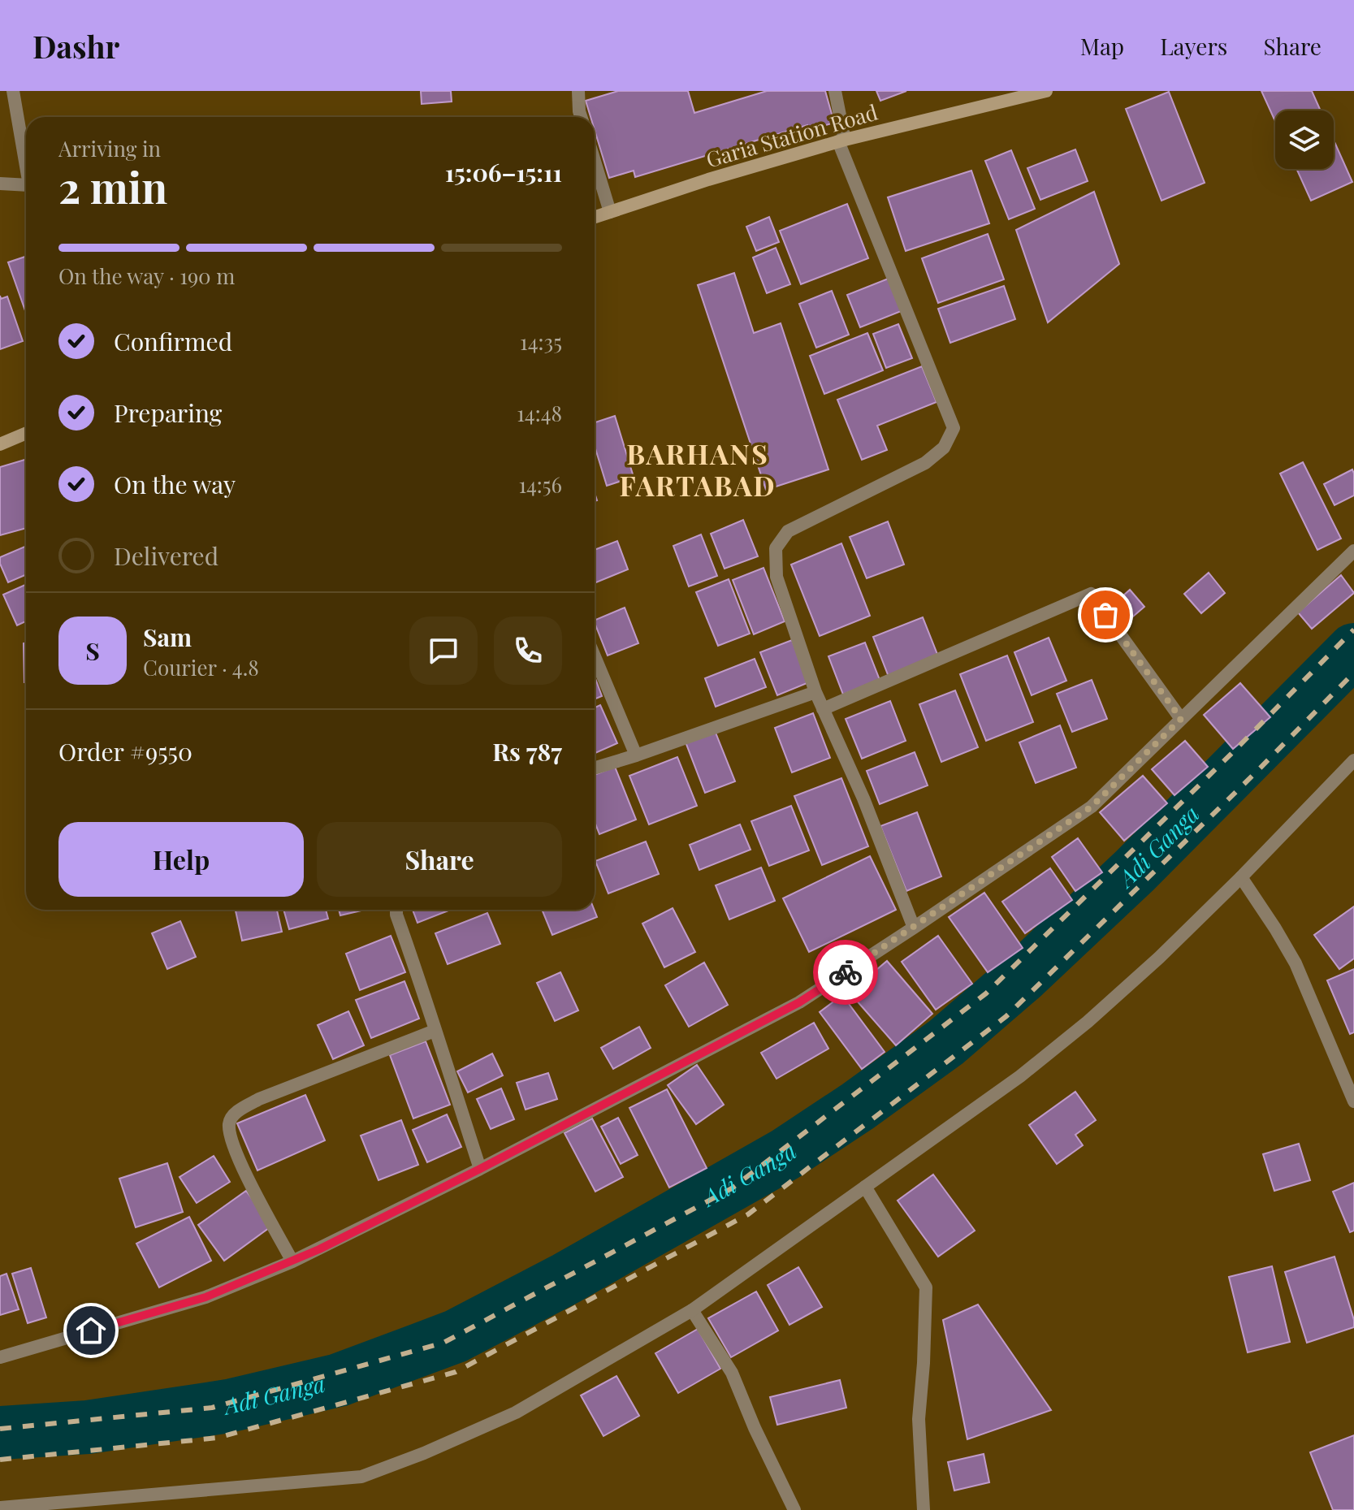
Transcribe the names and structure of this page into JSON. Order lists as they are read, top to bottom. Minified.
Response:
{"streets":{"main road":["Garia Station Road"]},"districts":["BARHANS FARTABAD"],"water":["Adi Ganga"],"page":{"header":"Dashr","nav":["Map","Layers","Share"],"heading":["2 min","Arriving in","15:06–15:11"],"panel":["Sam","Courier · 4.8","Order #9550","Rs 787"],"bar":"On the way · 190 m","list":[["Confirmed","14:35"],["Preparing","14:48"],["On the way","14:56"],"Delivered"],"round":"S","buttons":["Help","Share"]}}
